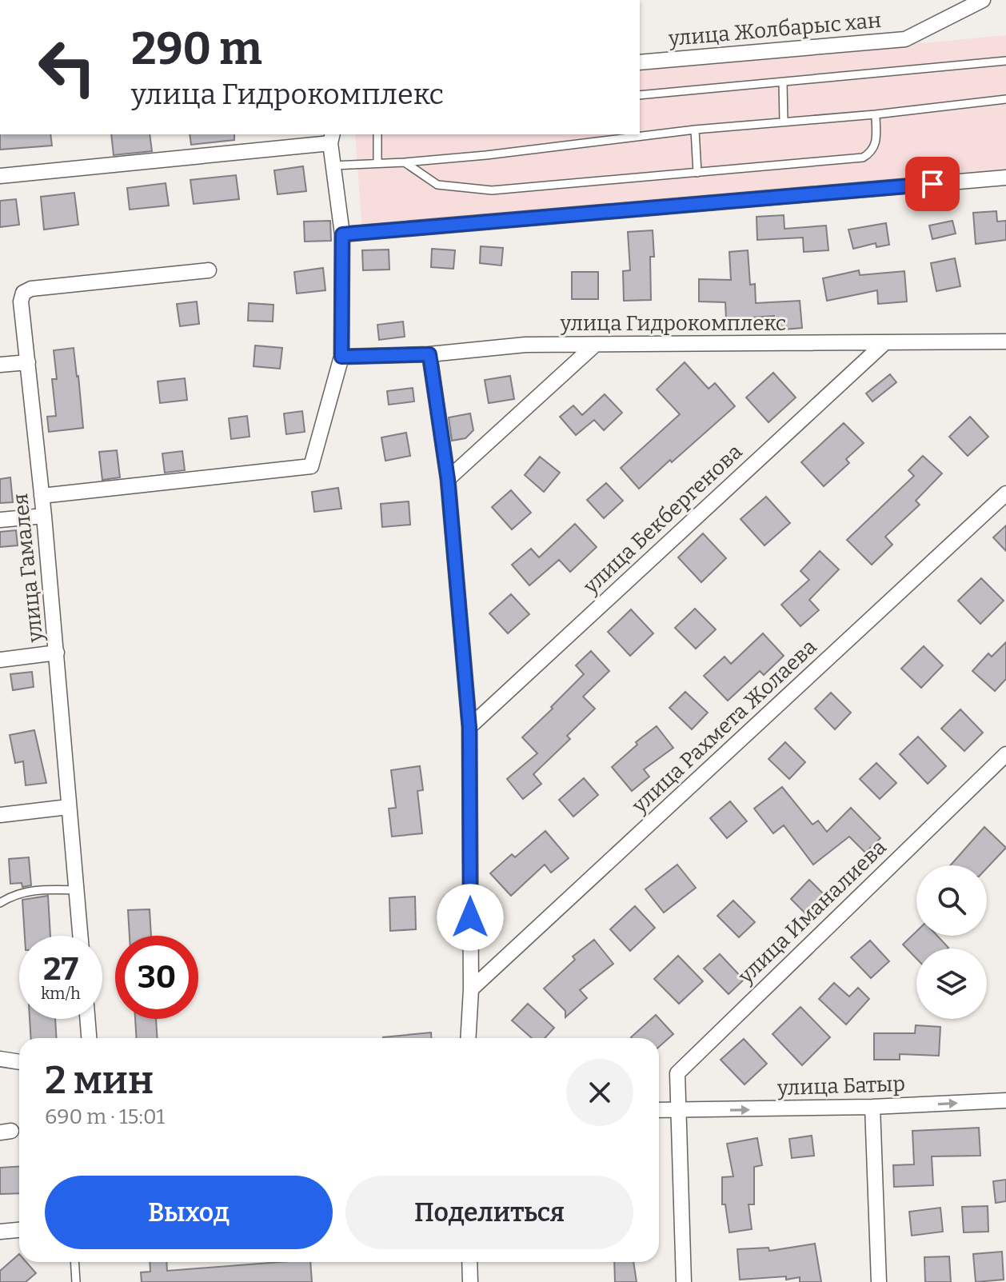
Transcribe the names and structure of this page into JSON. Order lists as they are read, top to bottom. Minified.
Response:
{"streets":{"street":["улица Жолбарыс хан","улица Гидрокомплекс","улица Бекбергенова","улица Гамалея","улица Рахмета Жолаева","улица Иманалиева","улица Батыр"]},"crossings":[["улица Гидрокомплекс","улица Бекбергенова"],["улица Иманалиева","улица Батыр"]],"one_way":["улица Батыр"],"page":{"turn":["290 m","улица Гидрокомплекс"],"speed":"27 km/h","limit":"30","heading":["2 мин","690 m · 15:01"],"buttons":["Выход","Поделиться"]}}
